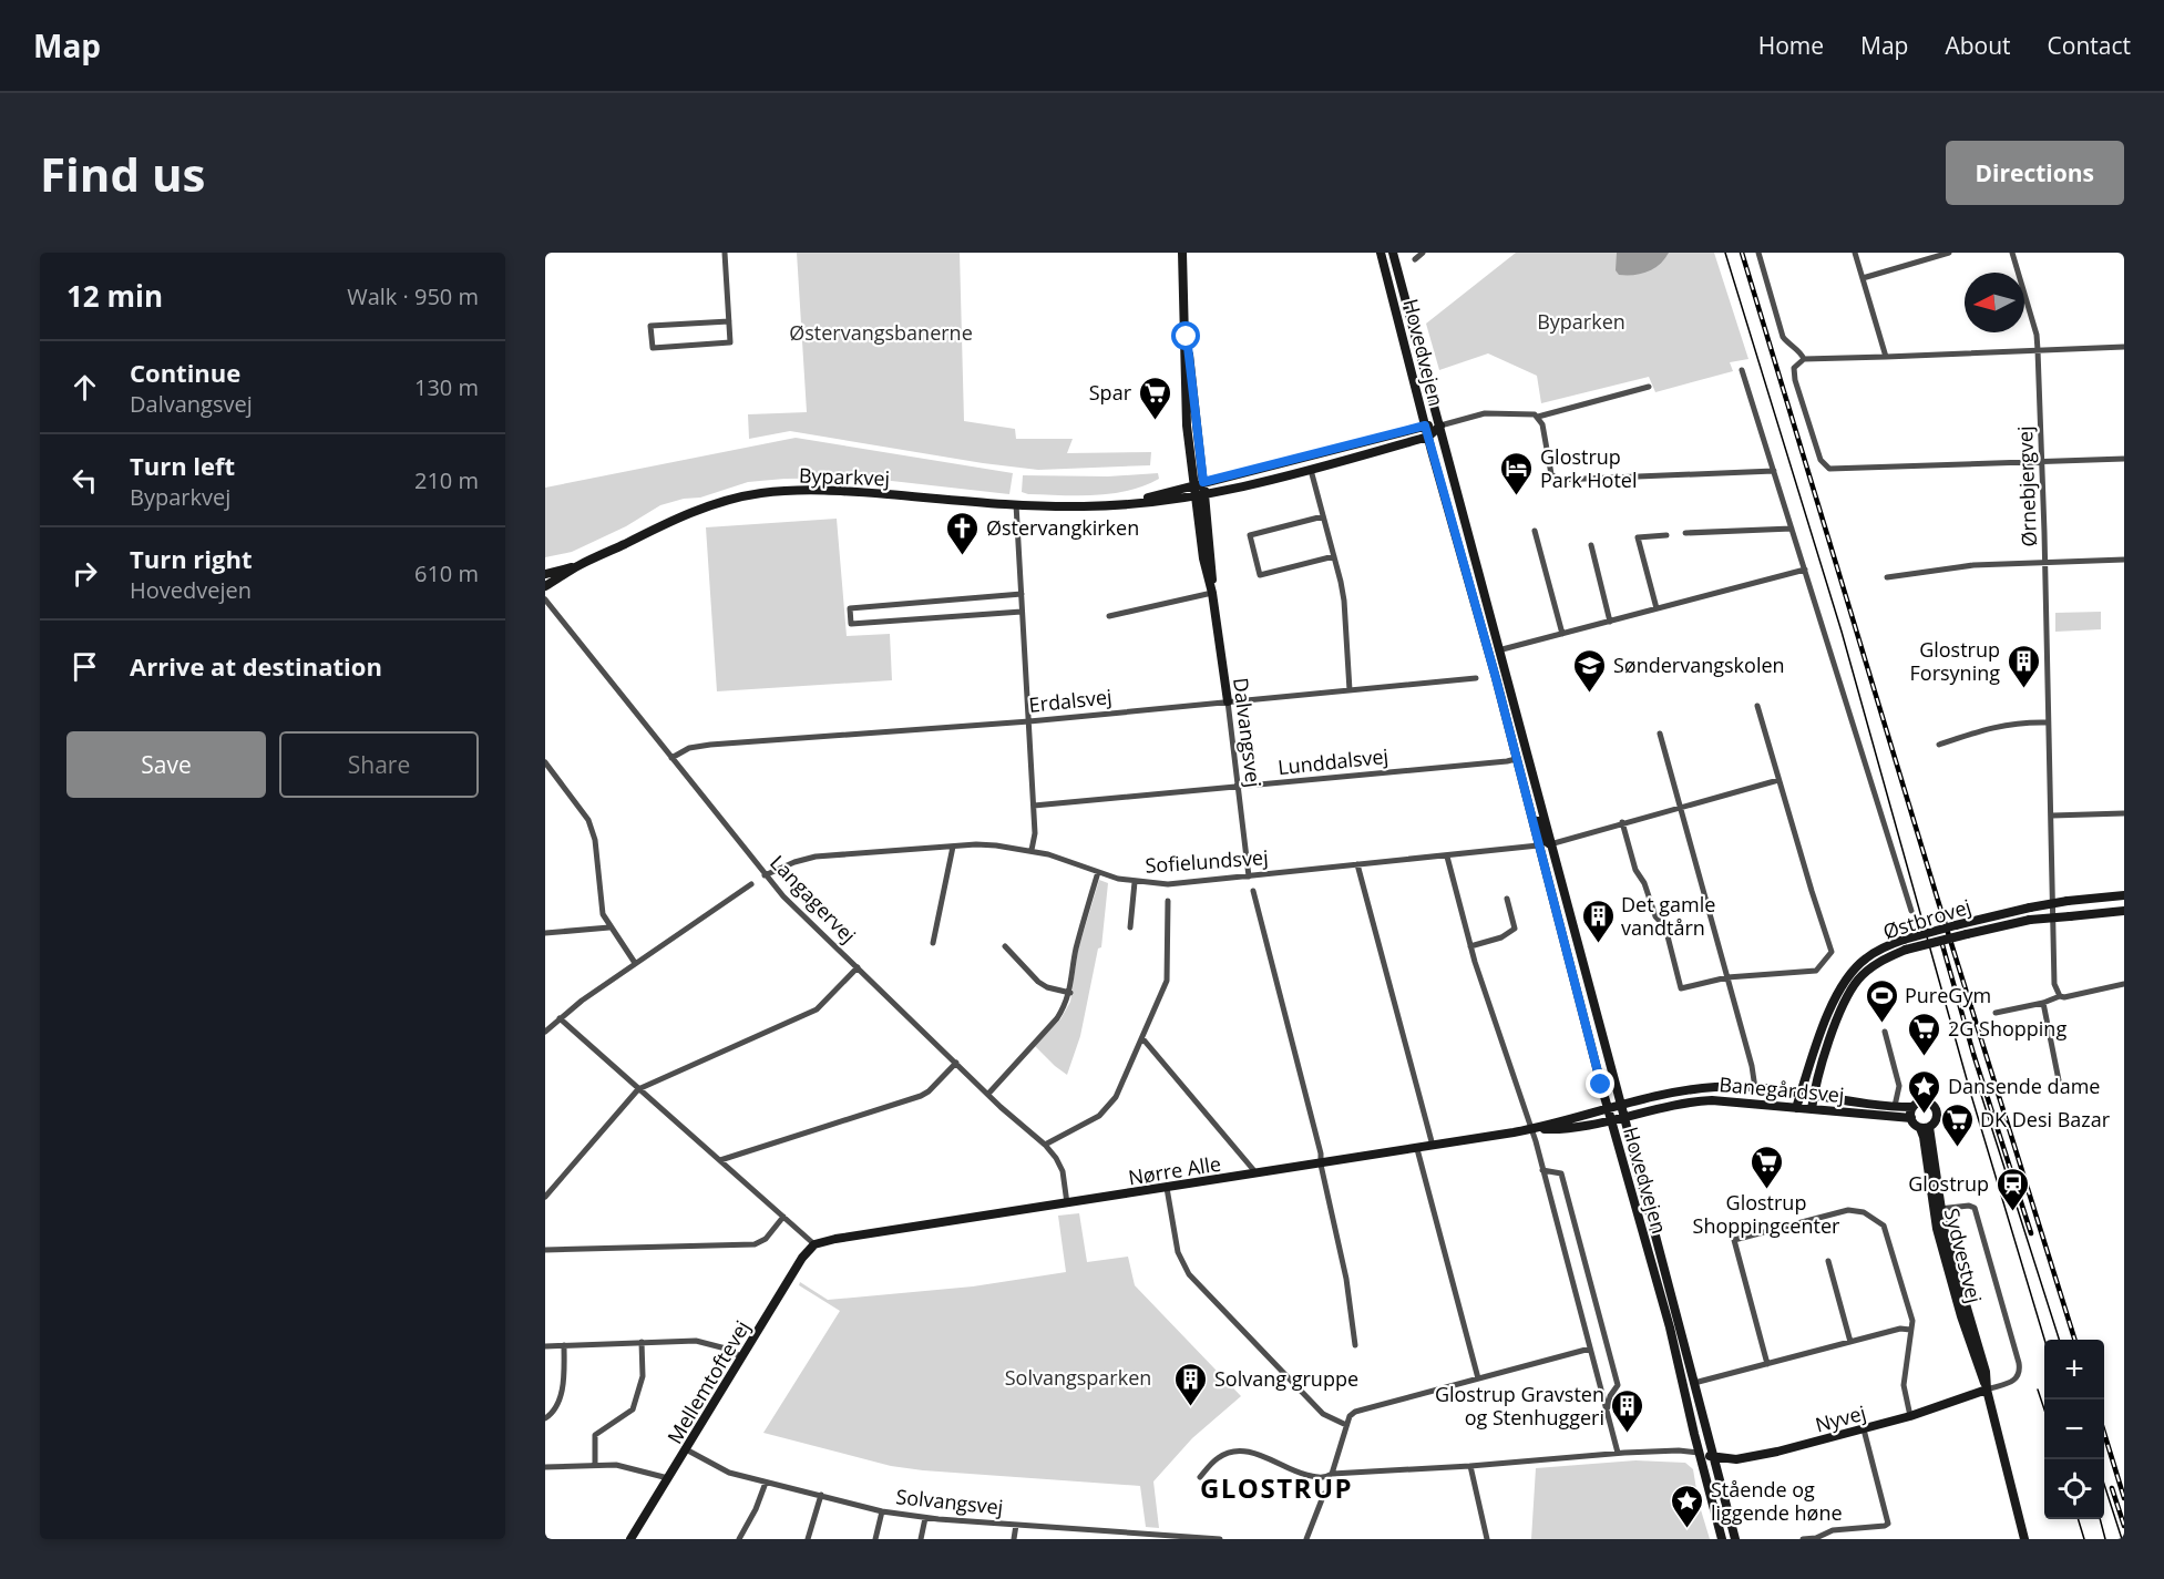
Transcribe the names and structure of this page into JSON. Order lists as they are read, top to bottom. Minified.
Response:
{"streets":{"street":["Hovedvejen","Byparkvej","Ørnebjergvej","Erdalsvej","Dalvangsvej","Lunddalsvej","Sofielundsvej","Langagervej","Østbrovej","Banegårdsvej","Nørre Alle","Sydvestvej","Mellemtoftevej","Nyvej","Solvangsvej"]},"crossings":[["Hovedvejen","Byparkvej"],["Hovedvejen","Lunddalsvej"],["Hovedvejen","Sofielundsvej"],["Hovedvejen","Banegårdsvej"],["Hovedvejen","Nørre Alle"],["Hovedvejen","Nyvej"],["Byparkvej","Dalvangsvej"],["Erdalsvej","Dalvangsvej"],["Erdalsvej","Langagervej"],["Dalvangsvej","Lunddalsvej"],["Dalvangsvej","Sofielundsvej"],["Sofielundsvej","Langagervej"],["Langagervej","Nørre Alle"],["Østbrovej","Banegårdsvej"],["Banegårdsvej","Nørre Alle"],["Banegårdsvej","Sydvestvej"],["Nørre Alle","Mellemtoftevej"],["Sydvestvej","Nyvej"],["Mellemtoftevej","Solvangsvej"]],"districts":["GLOSTRUP"],"parks":["Byparken","Østervangsbanerne","Solvangsparken"],"places":{"supermarket":["Spar","2G Shopping","DK Desi Bazar","Glostrup Shoppingcenter"],"hotel":["Glostrup Park Hotel"],"church":["Østervangkirken"],"building":["Glostrup Forsyning","Det gamle vandtårn","Solvang gruppe","Glostrup Gravsten og Stenhuggeri"],"school or university":["Søndervangskolen"],"sports":["PureGym"],"place":["Dansende dame","Stående og liggende høne"],"station":["Glostrup"]},"north":"left","page":{"header":"Map","nav":["Home","Map","About","Contact"],"buttons":["Directions",["Save","Share"]],"title":"Find us","heading":["12 min","Walk · 950 m"],"list":[["Continue","Dalvangsvej","130 m"],["Turn left","Byparkvej","210 m"],["Turn right","Hovedvejen","610 m"],"Arrive at destination"],"map_buttons":["+","−"]}}
